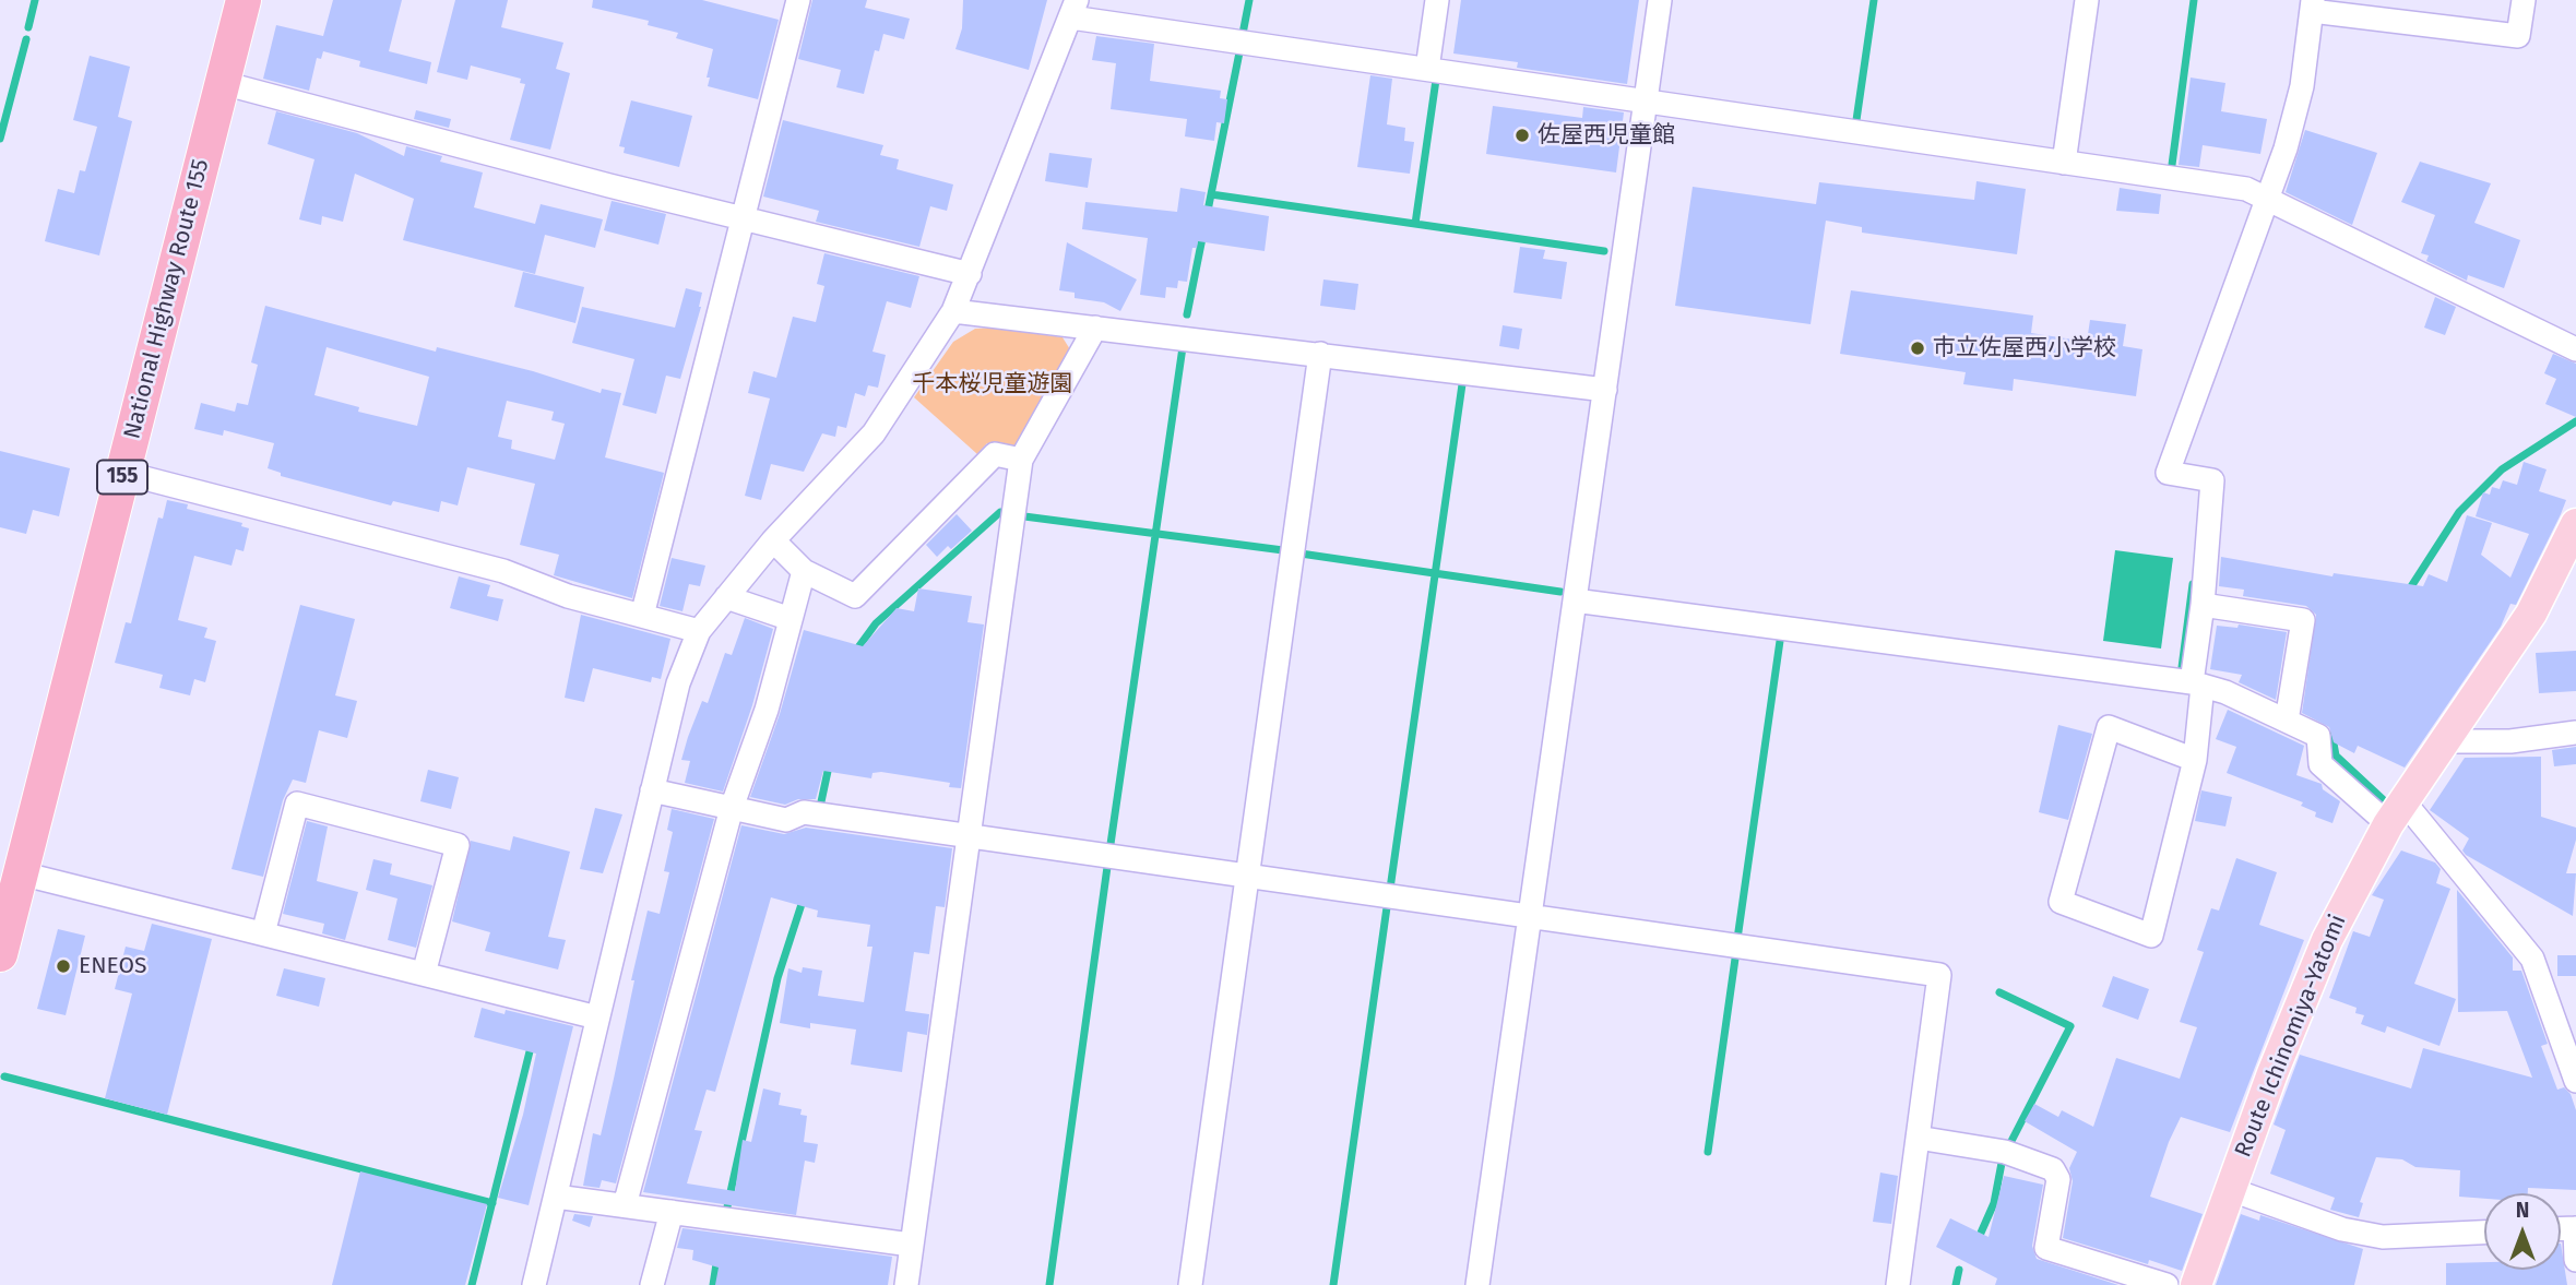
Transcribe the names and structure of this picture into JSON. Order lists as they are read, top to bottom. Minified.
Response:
{"streets":{"highway":["National Highway Route 155","155"],"main road":["Route Ichinomiya-Yatomi"]},"parks":["千本桜児童遊園"],"places":["佐屋西児童館","市立佐屋西小学校","ENEOS"],"north":"top"}
